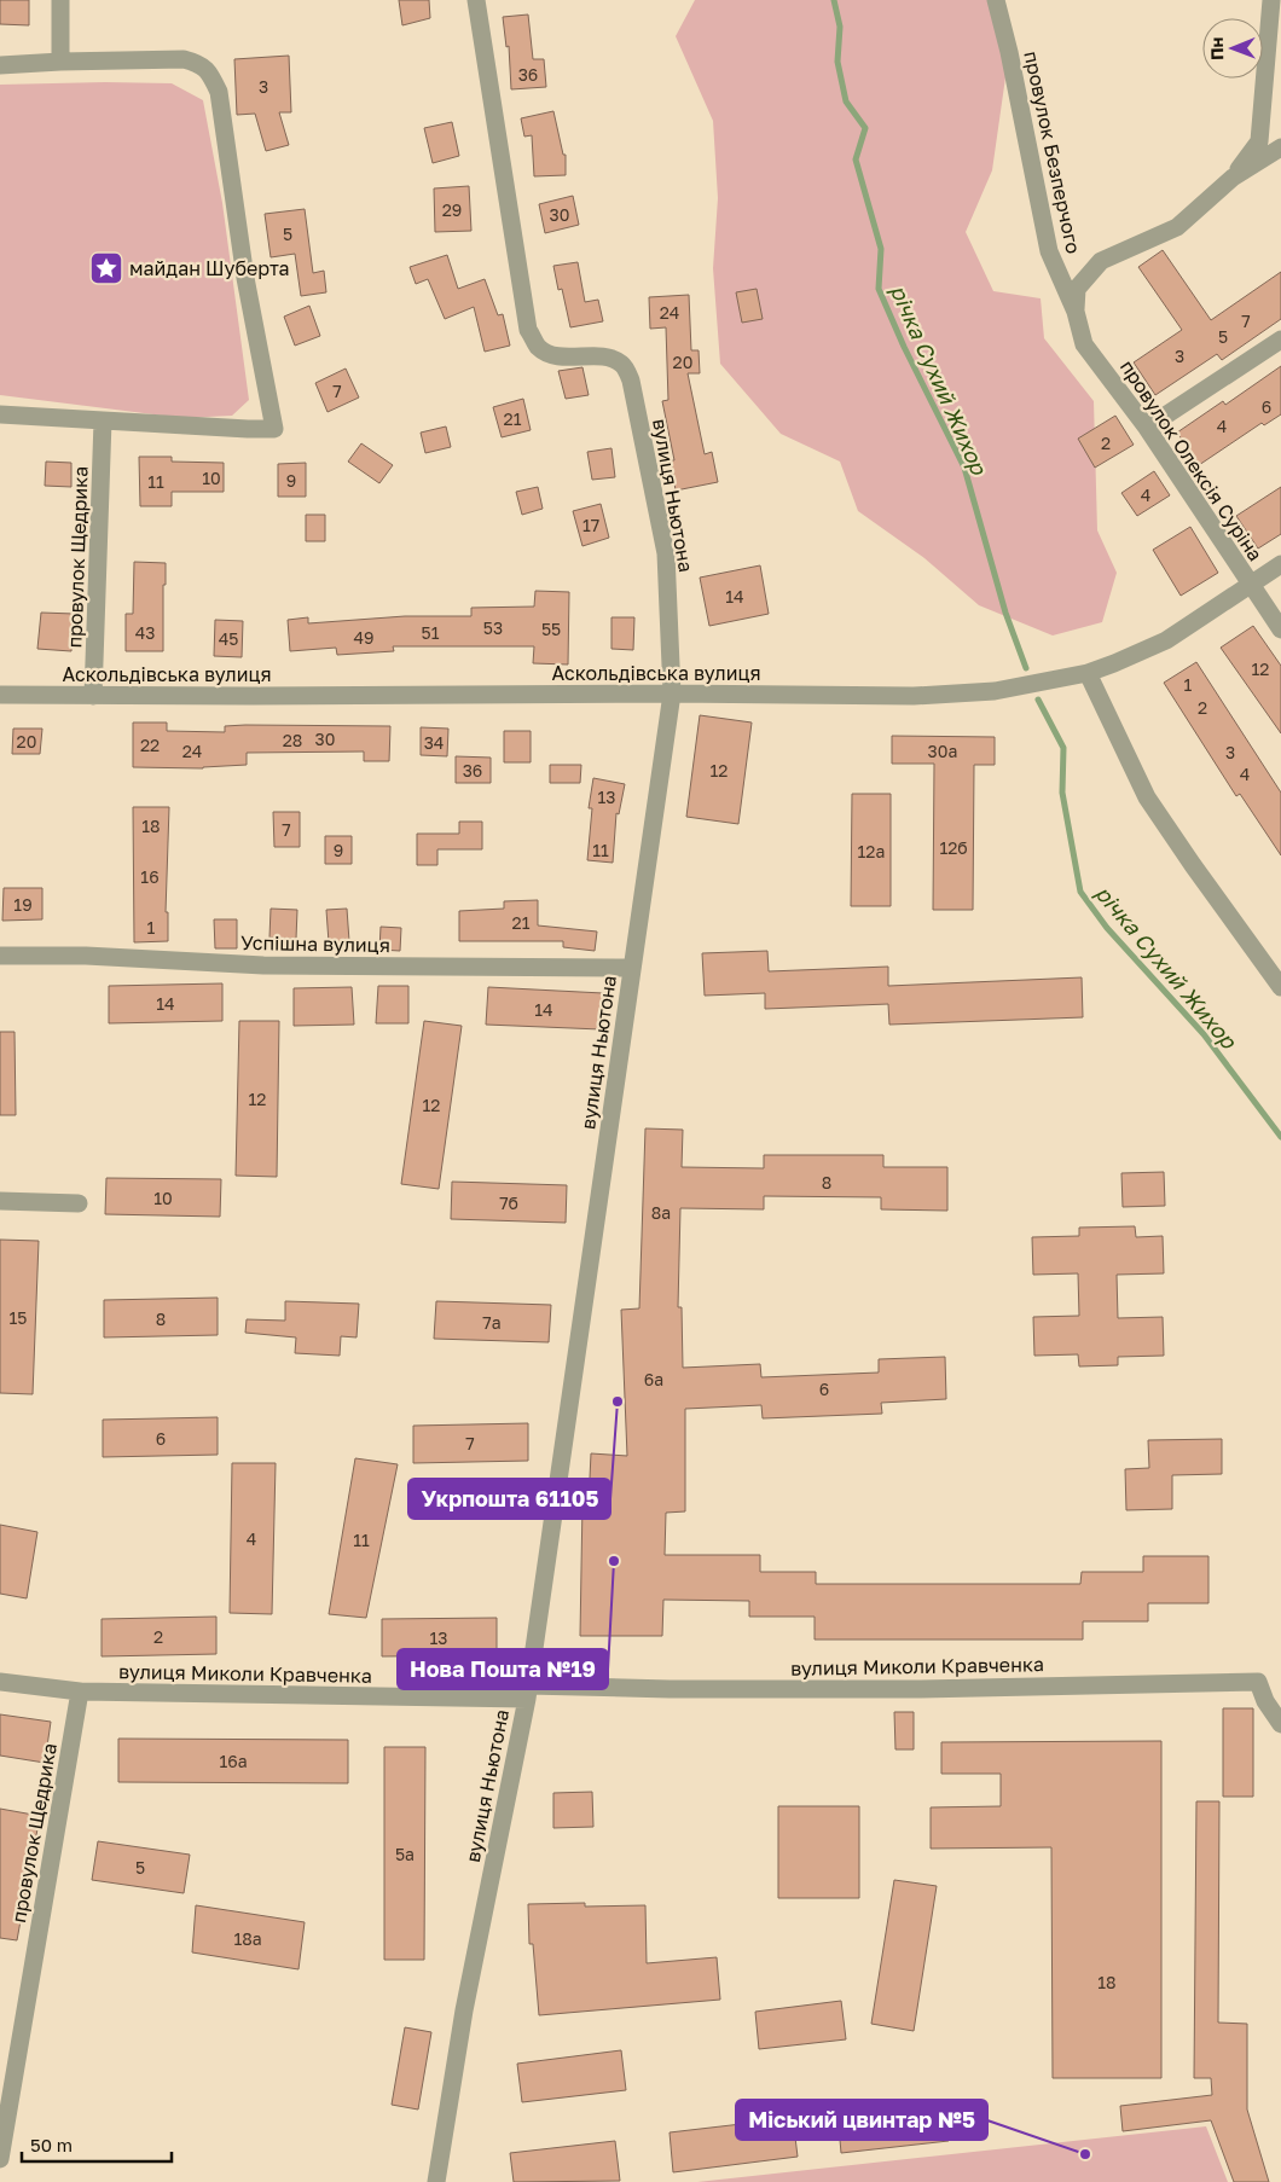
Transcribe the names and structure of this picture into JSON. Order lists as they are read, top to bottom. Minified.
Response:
{"streets":{"street":["провулок Безперчого","провулок Олексія Суріна","вулиця Ньютона","провулок Щедрика","Аскольдівська вулиця","Успішна вулиця","вулиця Миколи Кравченка"]},"crossings":[["провулок Безперчого","провулок Олексія Суріна"],["провулок Олексія Суріна","Аскольдівська вулиця"],["вулиця Ньютона","Аскольдівська вулиця"],["вулиця Ньютона","Успішна вулиця"],["вулиця Ньютона","вулиця Миколи Кравченка"],["провулок Щедрика","Аскольдівська вулиця"],["провулок Щедрика","вулиця Миколи Кравченка"]],"water":["річка Сухий Жихор"],"places":{"place":["майдан Шуберта"],"other":["Укрпошта 61105","Нова Пошта №19","Міський цвинтар №5"]},"house_numbers":["36","3","29","30","5","24","7","5","3","20","7","6","21","4","2","10","9","11","4","17","14","53","55","43","51","49","45","12","1","2","30","28","20","34","22","24","30а","3","36","12","4","13","18","7","12б","9","11","12а","16","19","21","1","14","14","12","12","8","10","7б","8а","15","8","7а","6a","6","6","7","4","11","2","13","16а","5а","5","18а","18"],"scale_bar":"50 m","north":"left"}
